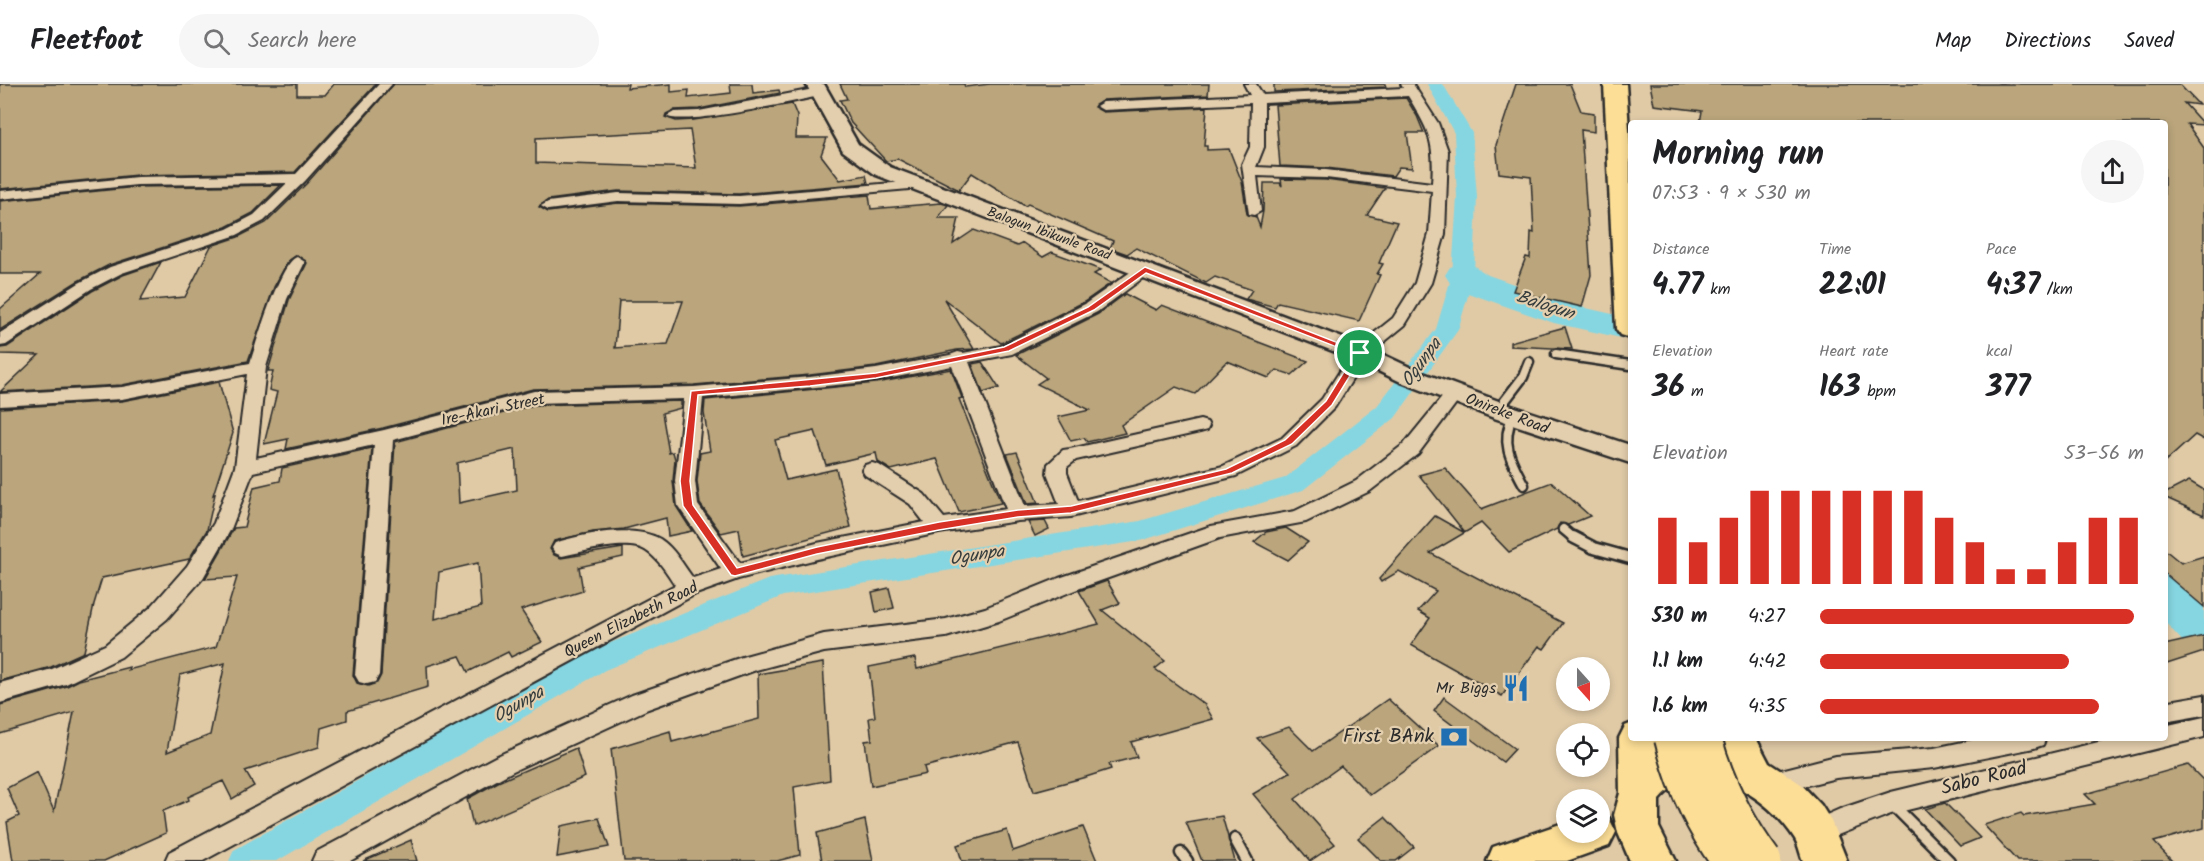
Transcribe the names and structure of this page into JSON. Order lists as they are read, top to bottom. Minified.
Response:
{"streets":{"street":["Balogun Ibikunle Road","Ire-Akari Street","Onireke Road","Queen Elizabeth Road","Sabo Road"]},"crossings":[["Balogun Ibikunle Road","Ire-Akari Street"],["Balogun Ibikunle Road","Onireke Road"],["Balogun Ibikunle Road","Queen Elizabeth Road"]],"water":["Balogun","Ogunpa"],"places":{"restaurant":["Mr Biggs"],"bank":["First BAnk"]},"north":"bottom","page":{"header":"Fleetfoot","search":"Search here","nav":["Map","Directions","Saved"],"heading":["Morning run","07:53 · 9 × 530 m"],"stats":[["Distance","4.77 km"],["Time","22:01"],["Pace","4:37 /km"],["Elevation","36 m"],["Heart rate","163 bpm"],["kcal","377"]],"chart":["Elevation","53–56 m"],"list":[{"name":"530 m","note":"4:27"},{"name":"1.1 km","note":"4:42"},{"name":"1.6 km","note":"4:35"}]}}
